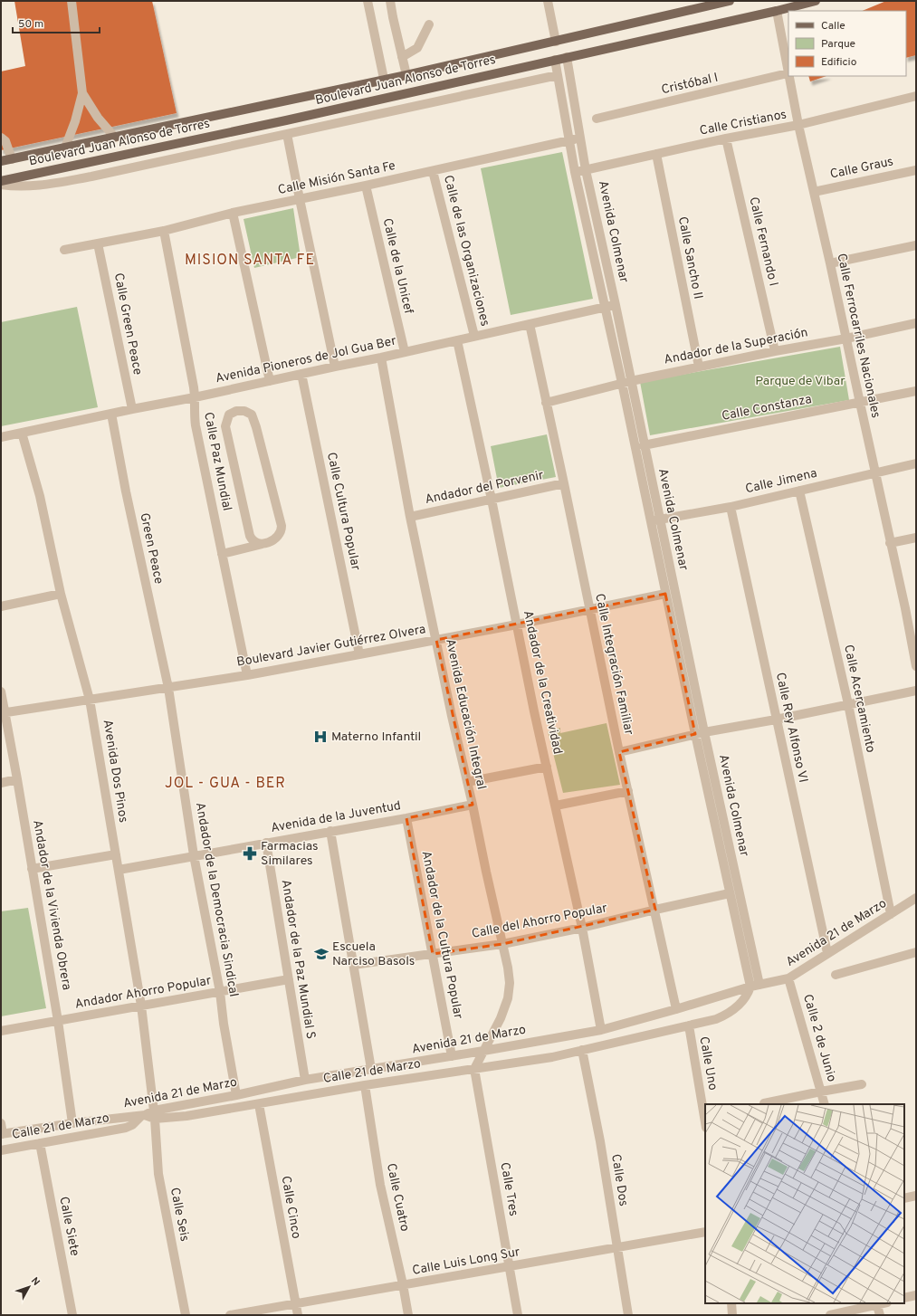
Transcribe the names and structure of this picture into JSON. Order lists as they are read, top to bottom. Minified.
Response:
{"streets":{"main road":["Boulevard Juan Alonso de Torres"],"street":["Cristóbal I","Calle Cristianos","Calle Graus","Calle Misión Santa Fe","Avenida Colmenar","Calle Fernando I","Calle de las Organizaciones","Calle Sancho II","Calle de la Unicef","Calle Green Peace","Calle Ferrocarriles Nacionales","Andador de la Superación","Avenida Pioneros de Jol Gua Ber","Calle Constanza","Calle Paz Mundial","Calle Jimena","Andador del Porvenir","Calle Cultura Popular","Green Peace","Boulevard Javier Gutiérrez Olvera","Calle Integración Familiar","Andador de la Creatividad","Calle Acercamiento","Avenida Educación Integral","Calle Rey Alfonso VI","Avenida Dos Pinos","Avenida de la Juventud","Andador de la Democracia Sindical","Andador de la Vivienda Obrera","Calle del Ahorro Popular","Avenida 21 de Marzo","Andador de la Cultura Popular","Andador de la Paz Mundial S","Andador Ahorro Popular","Calle 2 de Junio","Calle Uno","Calle 21 de Marzo","Calle Dos","Calle Tres","Calle Cuatro","Calle Cinco","Calle Seis","Calle Siete","Calle Luis Long Sur"]},"crossings":[["Boulevard Juan Alonso de Torres","Avenida Colmenar"],["Boulevard Juan Alonso de Torres","Calle Ferrocarriles Nacionales"],["Cristóbal I","Calle Ferrocarriles Nacionales"],["Calle Cristianos","Avenida Colmenar"],["Calle Cristianos","Calle Fernando I"],["Calle Cristianos","Calle Sancho II"],["Calle Cristianos","Calle Ferrocarriles Nacionales"],["Calle Graus","Calle Ferrocarriles Nacionales"],["Calle Misión Santa Fe","Avenida Colmenar"],["Calle Misión Santa Fe","Calle de las Organizaciones"],["Calle Misión Santa Fe","Calle de la Unicef"],["Calle Misión Santa Fe","Calle Green Peace"],["Calle Misión Santa Fe","Calle Paz Mundial"],["Avenida Colmenar","Andador de la Superación"],["Avenida Colmenar","Avenida Pioneros de Jol Gua Ber"],["Avenida Colmenar","Calle Constanza"],["Avenida Colmenar","Calle Jimena"],["Avenida Colmenar","Boulevard Javier Gutiérrez Olvera"],["Avenida Colmenar","Calle del Ahorro Popular"],["Avenida Colmenar","Avenida 21 de Marzo"],["Avenida Colmenar","Calle 21 de Marzo"],["Calle Fernando I","Andador de la Superación"],["Calle de las Organizaciones","Avenida Pioneros de Jol Gua Ber"],["Calle Sancho II","Andador de la Superación"],["Calle de la Unicef","Avenida Pioneros de Jol Gua Ber"],["Calle Green Peace","Avenida Pioneros de Jol Gua Ber"],["Calle Ferrocarriles Nacionales","Andador de la Superación"],["Calle Ferrocarriles Nacionales","Calle Constanza"],["Calle Ferrocarriles Nacionales","Calle Jimena"],["Andador de la Superación","Calle Integración Familiar"],["Avenida Pioneros de Jol Gua Ber","Calle Paz Mundial"],["Avenida Pioneros de Jol Gua Ber","Calle Cultura Popular"],["Avenida Pioneros de Jol Gua Ber","Green Peace"],["Avenida Pioneros de Jol Gua Ber","Calle Integración Familiar"],["Avenida Pioneros de Jol Gua Ber","Andador de la Creatividad"],["Avenida Pioneros de Jol Gua Ber","Avenida Educación Integral"],["Avenida Pioneros de Jol Gua Ber","Avenida Dos Pinos"],["Calle Paz Mundial","Boulevard Javier Gutiérrez Olvera"],["Calle Jimena","Calle Acercamiento"],["Calle Jimena","Calle Rey Alfonso VI"],["Andador del Porvenir","Calle Integración Familiar"],["Andador del Porvenir","Andador de la Creatividad"],["Andador del Porvenir","Avenida Educación Integral"],["Calle Cultura Popular","Boulevard Javier Gutiérrez Olvera"],["Green Peace","Boulevard Javier Gutiérrez Olvera"],["Green Peace","Andador de la Democracia Sindical"],["Boulevard Javier Gutiérrez Olvera","Calle Integración Familiar"],["Boulevard Javier Gutiérrez Olvera","Andador de la Creatividad"],["Boulevard Javier Gutiérrez Olvera","Avenida Educación Integral"],["Boulevard Javier Gutiérrez Olvera","Avenida Dos Pinos"],["Boulevard Javier Gutiérrez Olvera","Andador de la Democracia Sindical"],["Boulevard Javier Gutiérrez Olvera","Andador de la Vivienda Obrera"],["Calle Integración Familiar","Calle del Ahorro Popular"],["Calle Integración Familiar","Avenida 21 de Marzo"],["Andador de la Creatividad","Calle del Ahorro Popular"],["Andador de la Creatividad","Avenida 21 de Marzo"],["Calle Acercamiento","Avenida 21 de Marzo"],["Avenida Educación Integral","Avenida de la Juventud"],["Avenida Educación Integral","Calle del Ahorro Popular"],["Avenida Educación Integral","Avenida 21 de Marzo"],["Avenida Educación Integral","Calle 21 de Marzo"],["Avenida Educación Integral","Calle Tres"],["Calle Rey Alfonso VI","Avenida 21 de Marzo"],["Avenida Dos Pinos","Avenida de la Juventud"],["Avenida Dos Pinos","Avenida 21 de Marzo"],["Avenida Dos Pinos","Andador Ahorro Popular"],["Avenida Dos Pinos","Calle 21 de Marzo"],["Avenida Dos Pinos","Calle Seis"],["Avenida de la Juventud","Andador de la Democracia Sindical"],["Avenida de la Juventud","Andador de la Cultura Popular"],["Avenida de la Juventud","Andador de la Paz Mundial S"],["Andador de la Democracia Sindical","Avenida 21 de Marzo"],["Andador de la Democracia Sindical","Andador Ahorro Popular"],["Andador de la Vivienda Obrera","Avenida 21 de Marzo"],["Andador de la Vivienda Obrera","Andador Ahorro Popular"],["Calle del Ahorro Popular","Andador de la Cultura Popular"],["Avenida 21 de Marzo","Andador de la Cultura Popular"],["Avenida 21 de Marzo","Andador de la Paz Mundial S"],["Avenida 21 de Marzo","Calle 2 de Junio"],["Avenida 21 de Marzo","Calle 21 de Marzo"],["Avenida 21 de Marzo","Calle Seis"],["Andador de la Paz Mundial S","Andador Ahorro Popular"],["Calle Uno","Calle 21 de Marzo"],["Calle 21 de Marzo","Calle Dos"],["Calle 21 de Marzo","Calle Tres"],["Calle 21 de Marzo","Calle Cuatro"],["Calle 21 de Marzo","Calle Cinco"],["Calle 21 de Marzo","Calle Seis"],["Calle 21 de Marzo","Calle Siete"],["Calle Dos","Calle Luis Long Sur"],["Calle Tres","Calle Luis Long Sur"],["Calle Cuatro","Calle Luis Long Sur"],["Calle Cinco","Calle Luis Long Sur"]],"districts":["MISION SANTA FE","JOL - GUA - BER"],"parks":["Parque de Vibar"],"places":{"hospital":["Materno Infantil"],"pharmacy":["Farmacias Similares"],"school or university":["Escuela Narciso Basols"]},"legend":["Calle","Parque","Edificio"],"scale_bar":"50 m","north":"top right"}
